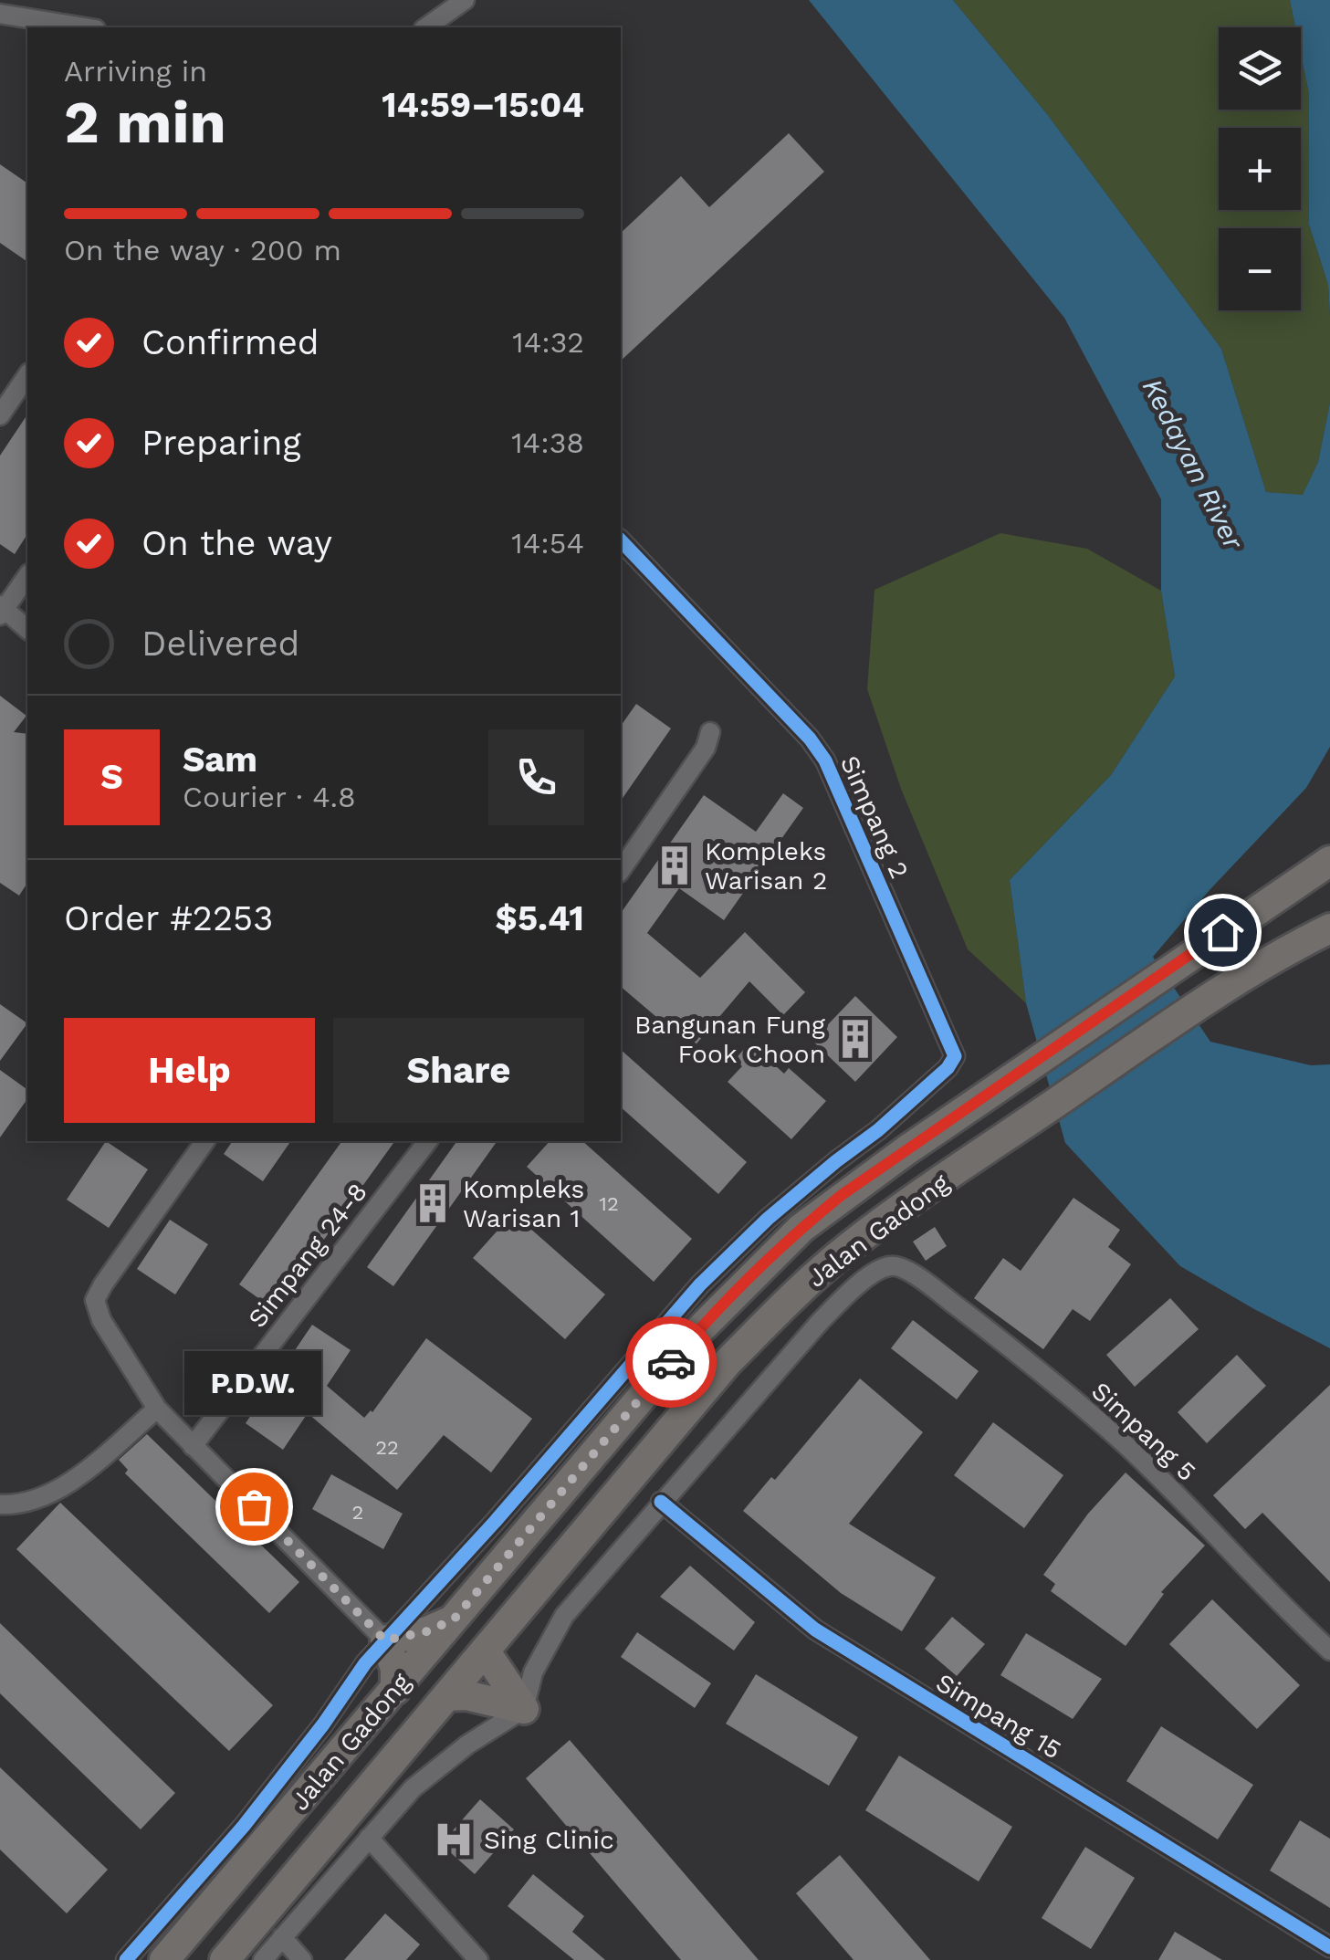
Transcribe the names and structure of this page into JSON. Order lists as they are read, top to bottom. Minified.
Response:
{"streets":{"main road":["Jalan Gadong"],"street":["Simpang 2","Simpang 24-8","Simpang 5","Simpang 15"]},"crossings":[["Simpang 5","Simpang 15"]],"water":["Kedayan River"],"places":{"building":["Kompleks Warisan 2","Bangunan Fung Fook Choon","Kompleks Warisan 1"],"other":["P.D.W."],"hospital":["Sing Clinic"]},"house_numbers":["12","22","2"],"page":{"map_buttons":["+","−"],"heading":["2 min","Arriving in","14:59–15:04"],"panel":["Sam","Courier · 4.8","Order #2253","$5.41"],"bar":"On the way · 200 m","list":[["Confirmed","14:32"],["Preparing","14:38"],["On the way","14:54"],"Delivered"],"round":"S","buttons":["Help","Share"],"bubble":"P.D.W."}}
